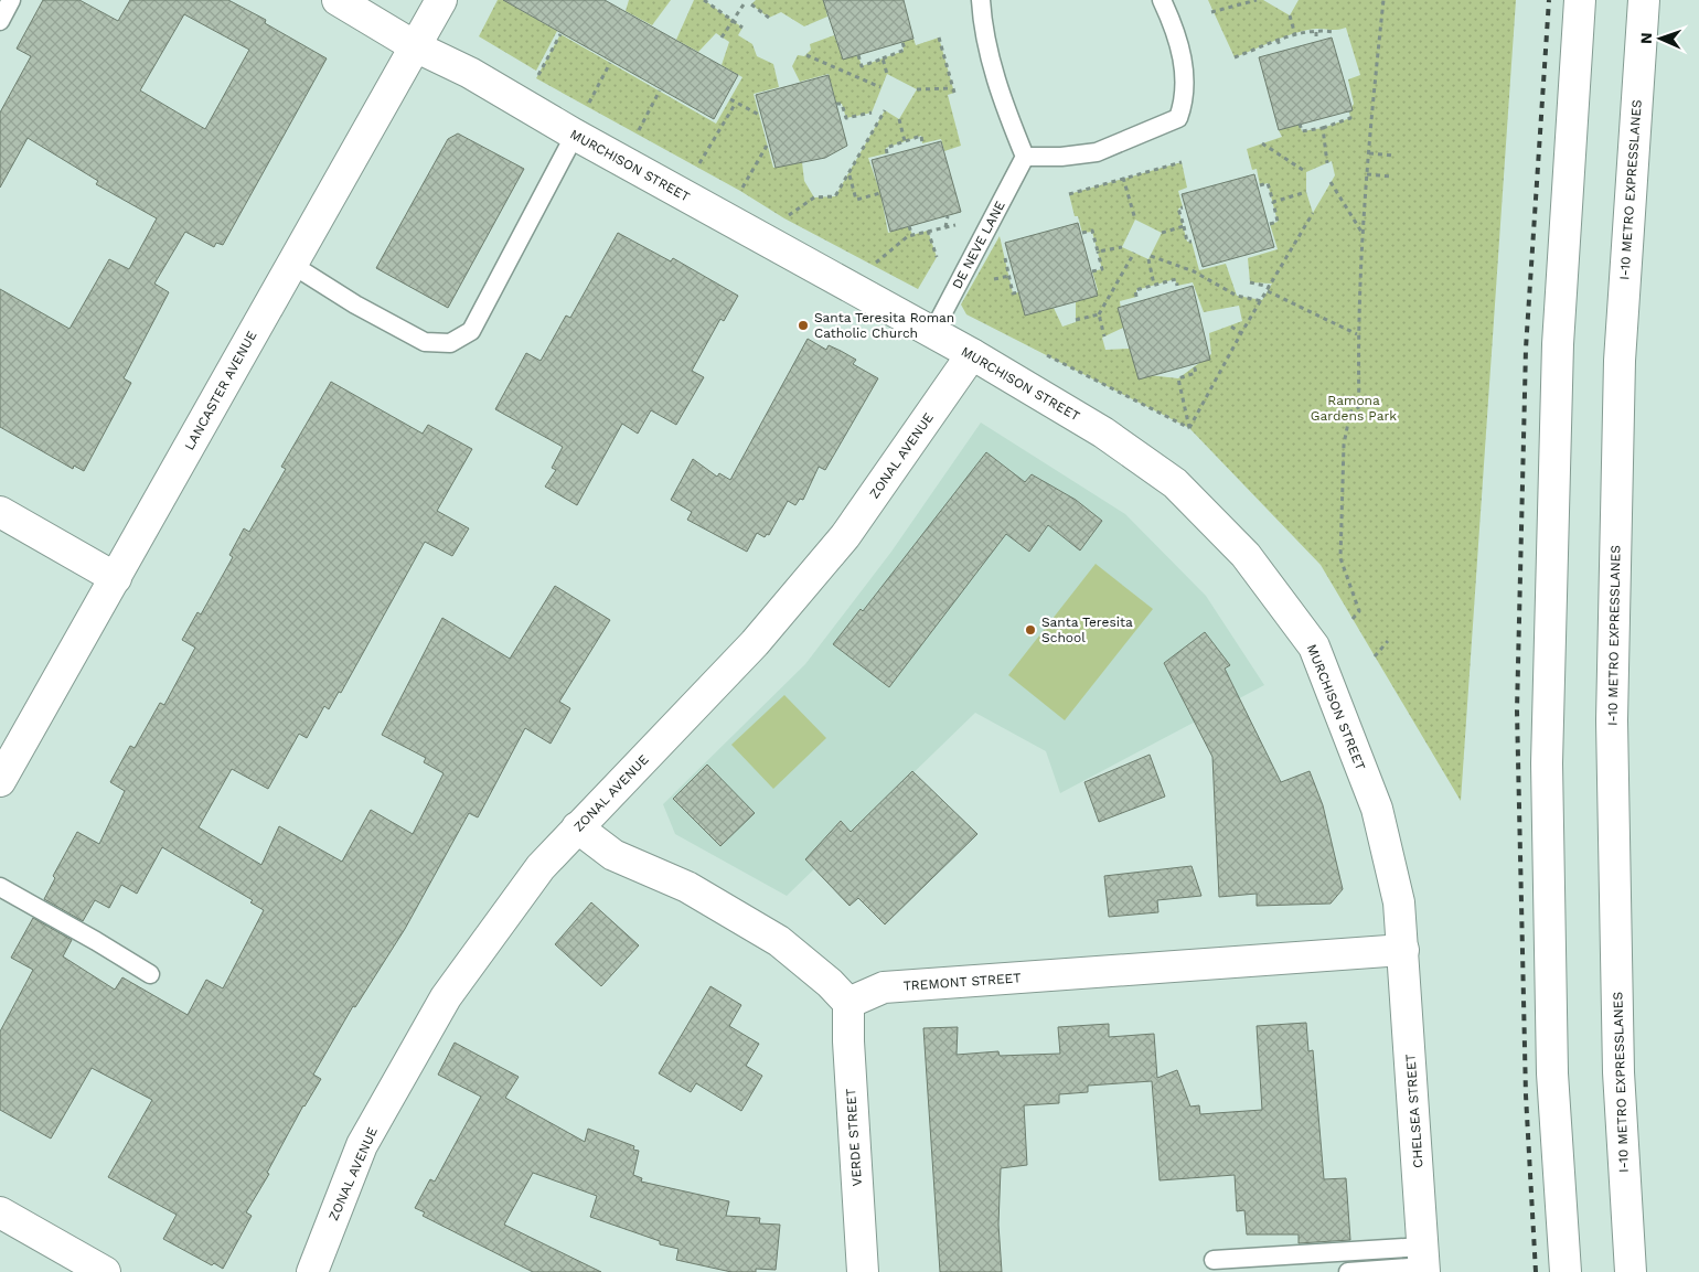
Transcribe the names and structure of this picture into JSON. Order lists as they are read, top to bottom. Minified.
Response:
{"streets":{"main road":["MURCHISON STREET","I-10 METRO EXPRESSLANES","LANCASTER AVENUE","ZONAL AVENUE","TREMONT STREET","CHELSEA STREET","VERDE STREET"],"lane":["DE NEVE LANE"]},"crossings":[["MURCHISON STREET","DE NEVE LANE"],["MURCHISON STREET","LANCASTER AVENUE"],["MURCHISON STREET","ZONAL AVENUE"],["MURCHISON STREET","TREMONT STREET"],["MURCHISON STREET","CHELSEA STREET"],["TREMONT STREET","CHELSEA STREET"],["TREMONT STREET","VERDE STREET"]],"parks":["Ramona Gardens Park"],"places":["Santa Teresita Roman Catholic Church","Santa Teresita School"],"north":"left"}
